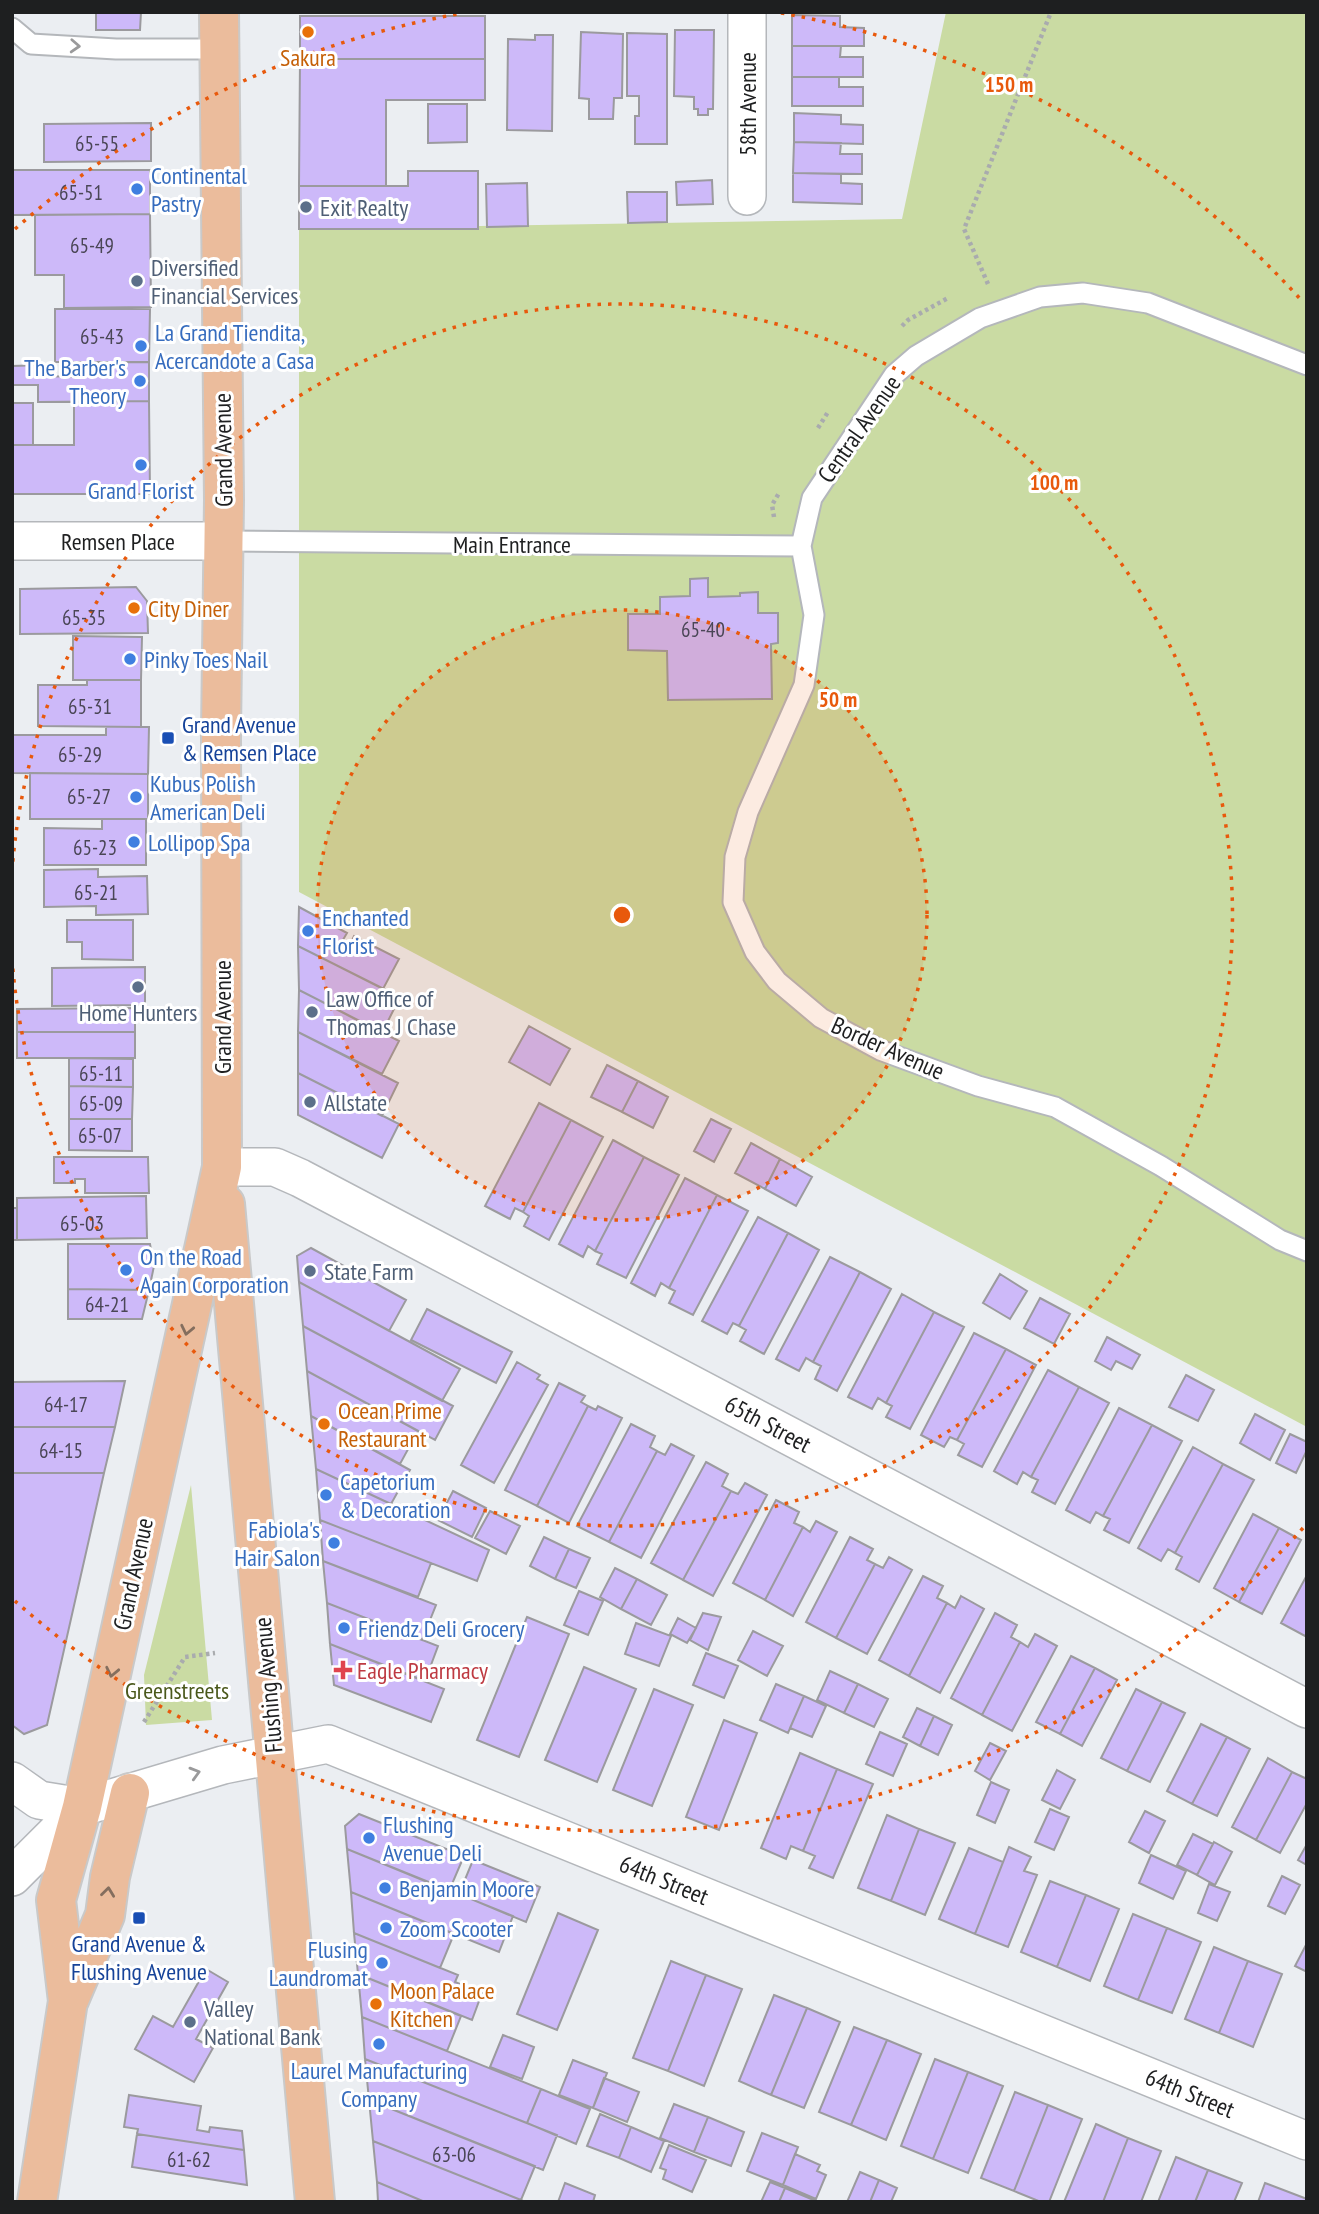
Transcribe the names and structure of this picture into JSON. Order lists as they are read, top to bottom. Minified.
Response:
{"streets":{"main road":["Grand Avenue","Flushing Avenue"],"street":["58th Avenue","Remsen Place","65th Street","64th Street"],"lane":["Central Avenue","Main Entrance","Border Avenue"]},"crossings":[["Central Avenue","Main Entrance"],["Central Avenue","Border Avenue"],["Grand Avenue","Remsen Place"],["Grand Avenue","Main Entrance"],["Grand Avenue","65th Street"],["Grand Avenue","Flushing Avenue"],["Grand Avenue","64th Street"],["Remsen Place","Main Entrance"],["Main Entrance","Border Avenue"],["65th Street","Flushing Avenue"],["Flushing Avenue","64th Street"]],"parks":["Greenstreets"],"places":{"other":["Sakura","Continental Pastry","Exit Realty","Diversified Financial Services","La Grand Tiendita, Acercandote a Casa","The Barber's Theory","Grand Florist","City Diner","Pinky Toes Nail","Kubus Polish American Deli","Lollipop Spa","Enchanted Florist","Home Hunters","Law Office of Thomas J Chase","Allstate","On the Road Again Corporation","State Farm","Ocean Prime Restaurant","Capetorium & Decoration","Fabiola's Hair Salon","Friendz Deli Grocery","Flushing Avenue Deli","Benjamin Moore","Zoom Scooter","Flusing Laundromat","Moon Palace Kitchen","Valley National Bank","Laurel Manufacturing Company"],"transit":["Grand Avenue & Remsen Place","Grand Avenue & Flushing Avenue"],"health":["Eagle Pharmacy"]},"house_numbers":["65-55","65-51","65-49","65-43","65-35","65-40","65-31","65-29","65-27","65-23","65-21","65-11","65-09","65-07","65-03","64-21","64-17","64-15","63-06","61-62"],"rings":["150 m","100 m","50 m"]}
